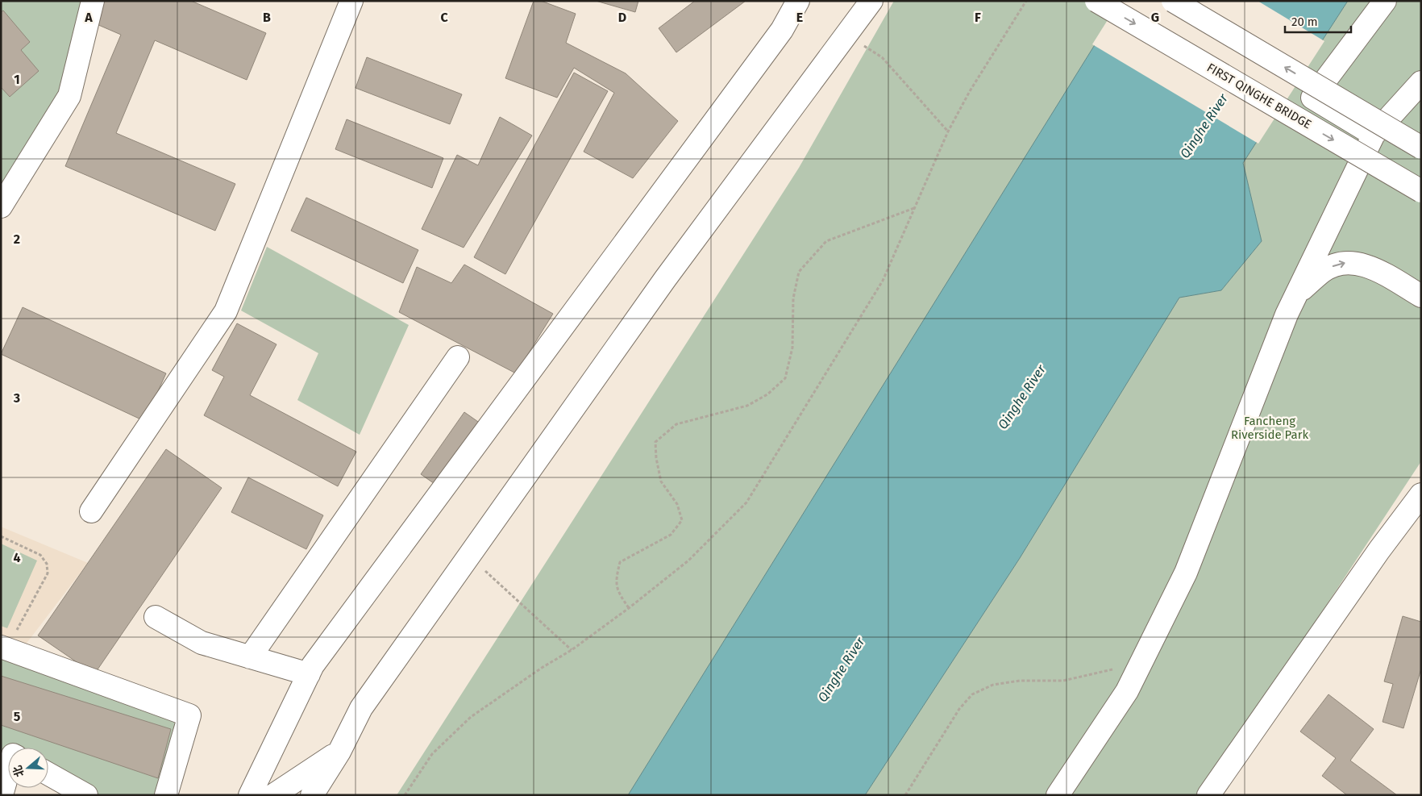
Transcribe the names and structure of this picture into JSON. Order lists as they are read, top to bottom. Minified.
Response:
{"streets":{"street":["FIRST QINGHE BRIDGE"]},"water":["Qinghe River"],"parks":["Fancheng Riverside Park"],"scale_bar":"20 m","north":"left","grid":{"columns":["A","B","C","D","E","F","G"],"rows":["1","2","3","4","5"]}}
